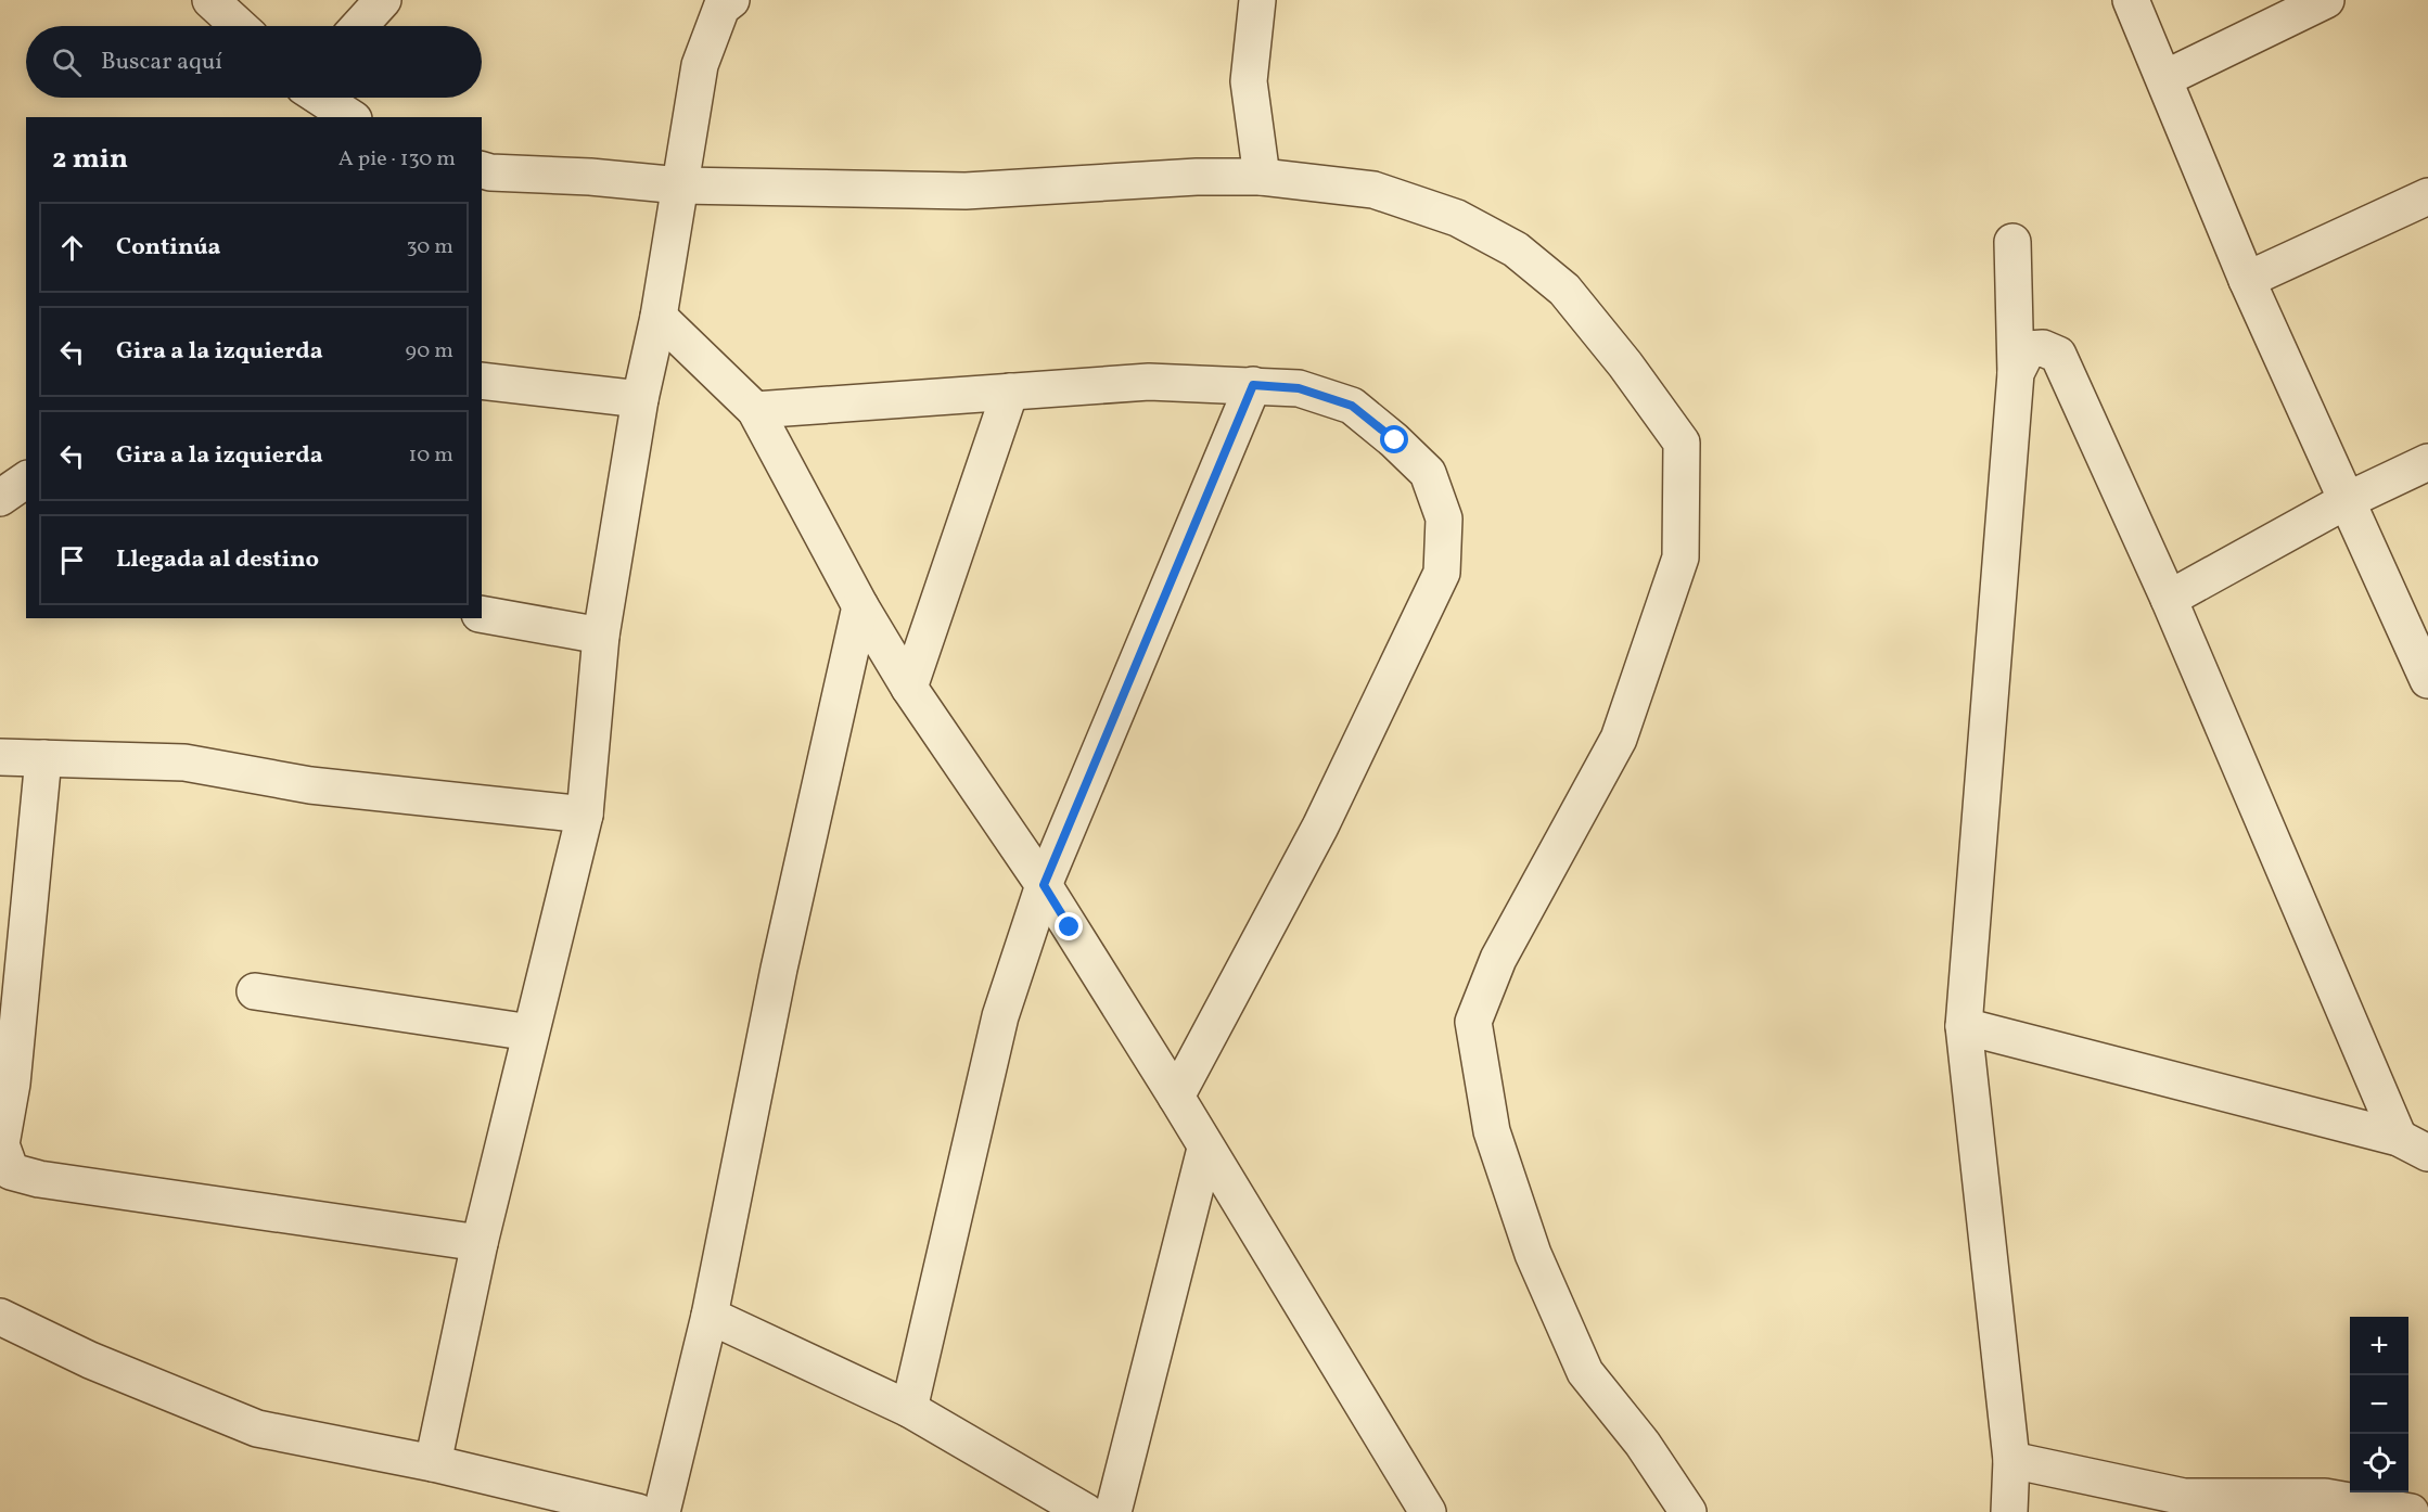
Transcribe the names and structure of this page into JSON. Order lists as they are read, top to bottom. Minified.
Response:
{"page":{"search":"Buscar aquí","heading":["2 min","A pie · 130 m"],"list":[["Continúa","30 m"],["Gira a la izquierda","90 m"],["Gira a la izquierda","10 m"],"Llegada al destino"],"map_buttons":["+","−"]}}
